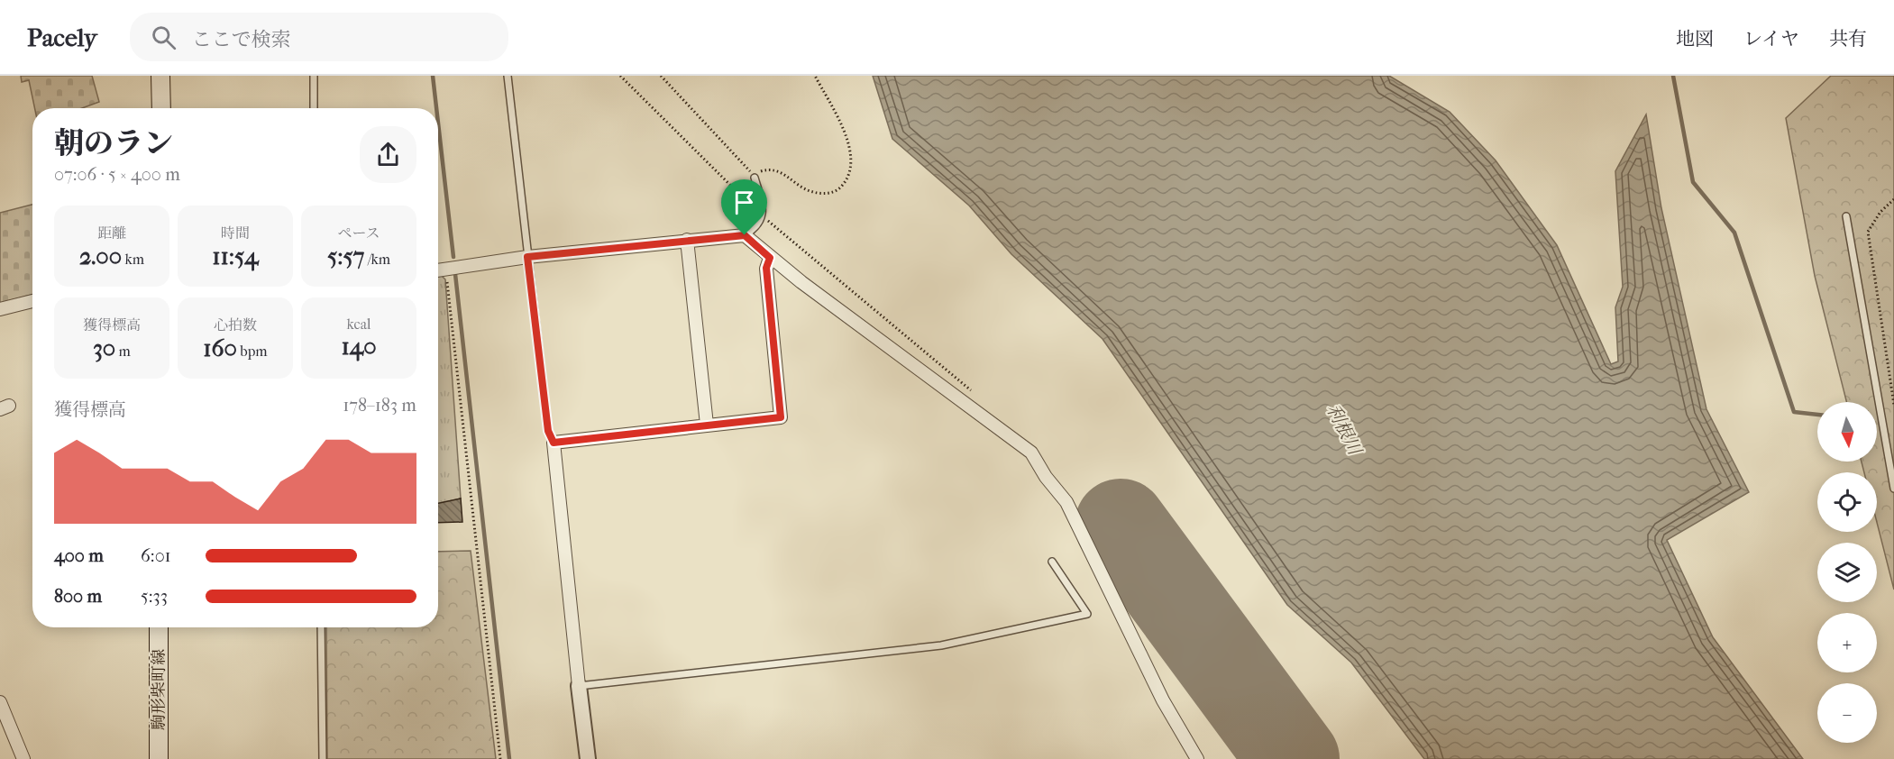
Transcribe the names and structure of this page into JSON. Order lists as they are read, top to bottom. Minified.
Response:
{"streets":{"main road":["駒形柴町線"]},"water":["利根川"],"north":"bottom","page":{"header":"Pacely","search":"ここで検索","nav":["地図","レイヤ","共有"],"heading":["朝のラン","07:06 · 5 × 400 m"],"stats":[["距離","2.00 km"],["時間","11:54"],["ペース","5:57 /km"],["獲得標高","30 m"],["心拍数","160 bpm"],["kcal","140"]],"chart":["獲得標高","178–183 m"],"map_buttons":["+","−"],"list":[{"name":"400 m","note":"6:01"},{"name":"800 m","note":"5:33"}]}}
